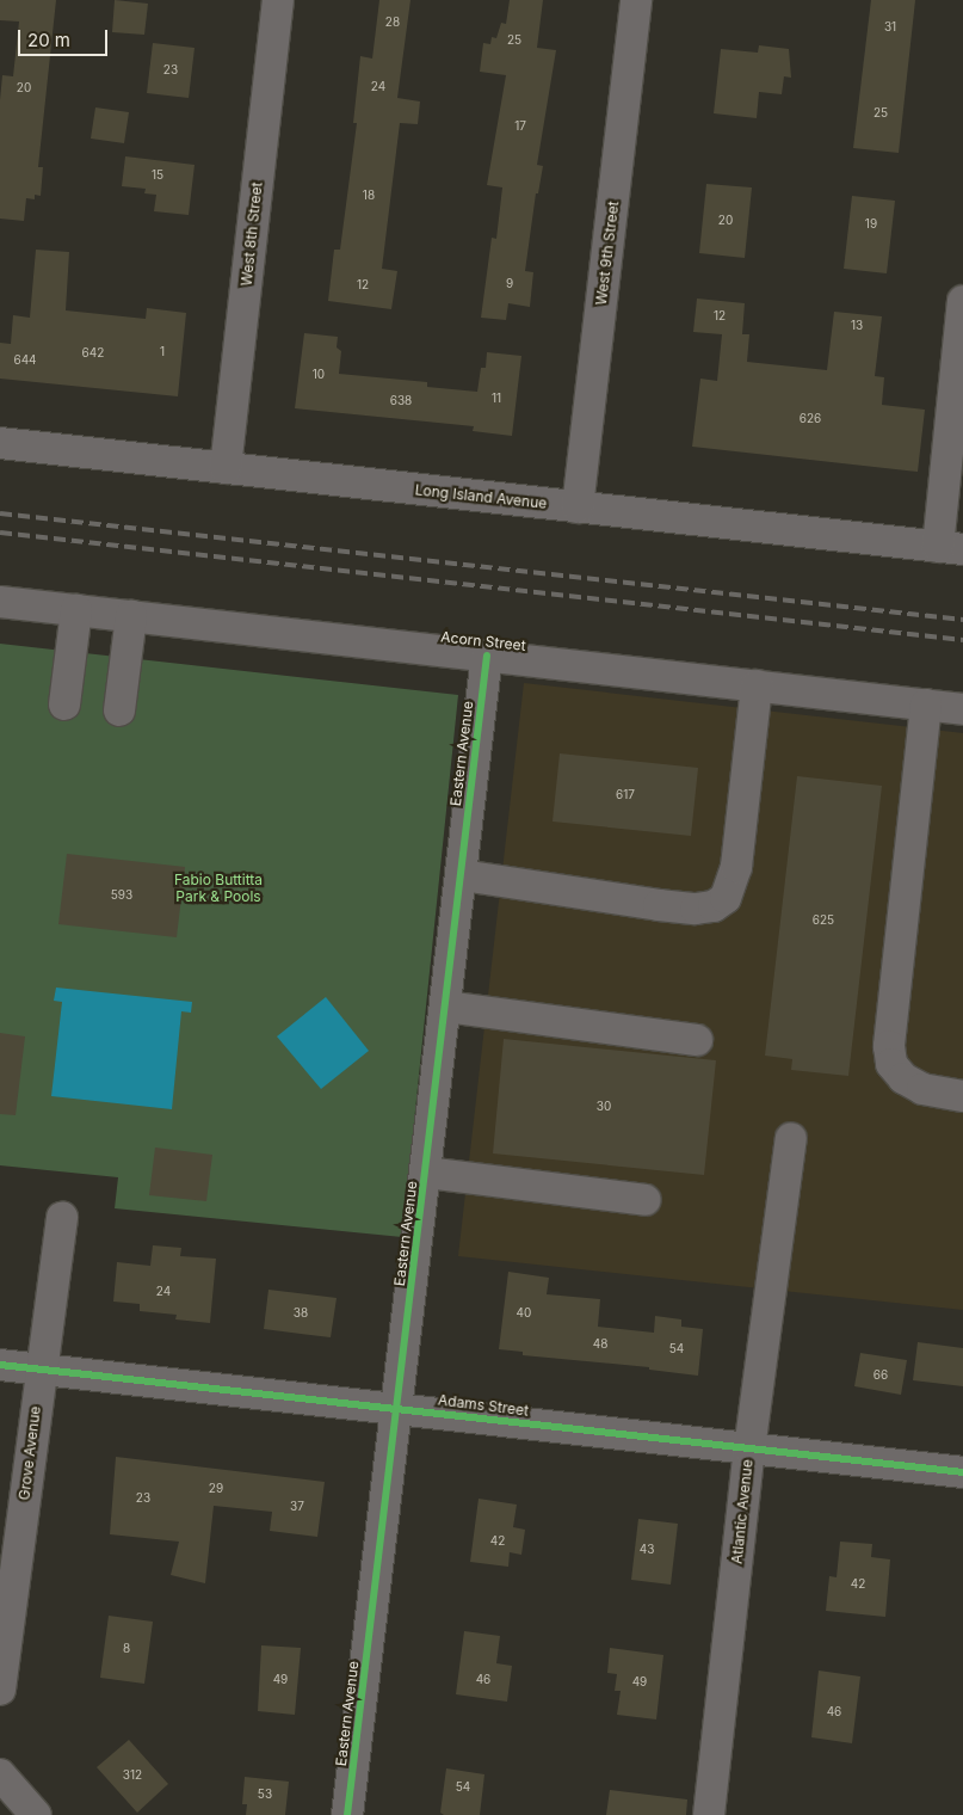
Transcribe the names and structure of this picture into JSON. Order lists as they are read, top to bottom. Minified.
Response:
{"streets":{"street":["West 8th Street","West 9th Street","Long Island Avenue","Acorn Street","Eastern Avenue","Adams Street","Grove Avenue","Atlantic Avenue"]},"crossings":[["West 8th Street","Long Island Avenue"],["West 9th Street","Long Island Avenue"],["Acorn Street","Eastern Avenue"],["Eastern Avenue","Adams Street"],["Adams Street","Grove Avenue"],["Adams Street","Atlantic Avenue"]],"parks":["Fabio Buttitta Park & Pools"],"house_numbers":["28","31","25","23","24","20","25","17","15","18","20","19","9","12","12","13","1","642","644","10","11","638","626","617","593","625","30","24","38","40","48","54","66","29","23","37","42","43","42","8","49","46","49","46","312","54","53"],"scale_bar":"20 m"}
